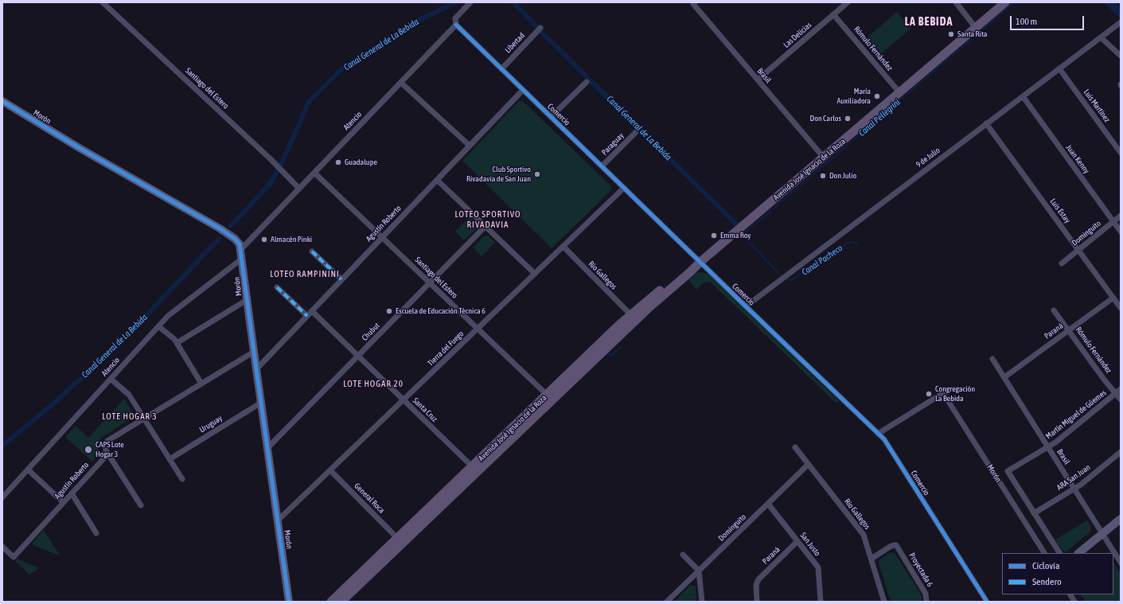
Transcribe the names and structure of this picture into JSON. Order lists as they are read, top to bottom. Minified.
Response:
{"streets":{"main road":["Avenida José Ignacio de la Roza"],"street":["Las Delicias","Libertad","Rómulo Fernández","Brasil","Santiago del Estero","Luis Martínez","Comercio","Morón","Atencio","Paraguay","9 de Julio","Juan Kenny","Luis Estay","Agustín Roberto","Dominguito","Río Gallegos","Paraná","Chubut","Tierra del Fuego","Santa Cruz","Martín Miguel de Güemes","Uruguay","ARA San Juan","General Roca","San Justo","Proyectada 6"]},"crossings":[["Las Delicias","Rómulo Fernández"],["Las Delicias","Brasil"],["Libertad","Comercio"],["Rómulo Fernández","Avenida José Ignacio de la Roza"],["Rómulo Fernández","Paraná"],["Rómulo Fernández","Martín Miguel de Güemes"],["Brasil","Avenida José Ignacio de la Roza"],["Brasil","Paraná"],["Brasil","Martín Miguel de Güemes"],["Brasil","ARA San Juan"],["Santiago del Estero","Atencio"],["Santiago del Estero","Avenida José Ignacio de la Roza"],["Santiago del Estero","Agustín Roberto"],["Santiago del Estero","Chubut"],["Santiago del Estero","Tierra del Fuego"],["Luis Martínez","9 de Julio"],["Comercio","Morón"],["Comercio","Atencio"],["Comercio","Paraguay"],["Comercio","9 de Julio"],["Comercio","Avenida José Ignacio de la Roza"],["Comercio","Agustín Roberto"],["Comercio","Tierra del Fuego"],["Morón","Atencio"],["Morón","Agustín Roberto"],["Morón","Chubut"],["Morón","Tierra del Fuego"],["Morón","Martín Miguel de Güemes"],["Morón","Uruguay"],["Morón","ARA San Juan"],["9 de Julio","Juan Kenny"],["9 de Julio","Luis Estay"],["Juan Kenny","Dominguito"],["Avenida José Ignacio de la Roza","Río Gallegos"],["Avenida José Ignacio de la Roza","Santa Cruz"],["Avenida José Ignacio de la Roza","General Roca"],["Luis Estay","Dominguito"],["Luis Estay","Paraná"],["Agustín Roberto","Santa Cruz"],["Dominguito","Río Gallegos"],["Dominguito","San Justo"],["Río Gallegos","Tierra del Fuego"],["Río Gallegos","Proyectada 6"],["Paraná","San Justo"],["Chubut","Santa Cruz"],["Tierra del Fuego","Santa Cruz"],["Tierra del Fuego","General Roca"]],"districts":["LA BEBIDA","LOTEO SPORTIVO RIVADAVIA","LOTEO RAMPININI","LOTE HOGAR 20","LOTE HOGAR 3"],"water":["Canal General de La Bebida","Canal Pellegrini","Canal Pacheco"],"places":["Santa Rita","María Auxiliadora","Don Carlos","Guadalupe","Club Sportivo Rivadavia de San Juan","Don Julio","Emma Roy","Almacén Pinki","Escuela de Educación Técnica 6","Congregación La Bebida","CAPS Lote Hogar 3"],"legend":["Ciclovía","Sendero"],"scale_bar":"100 m"}
